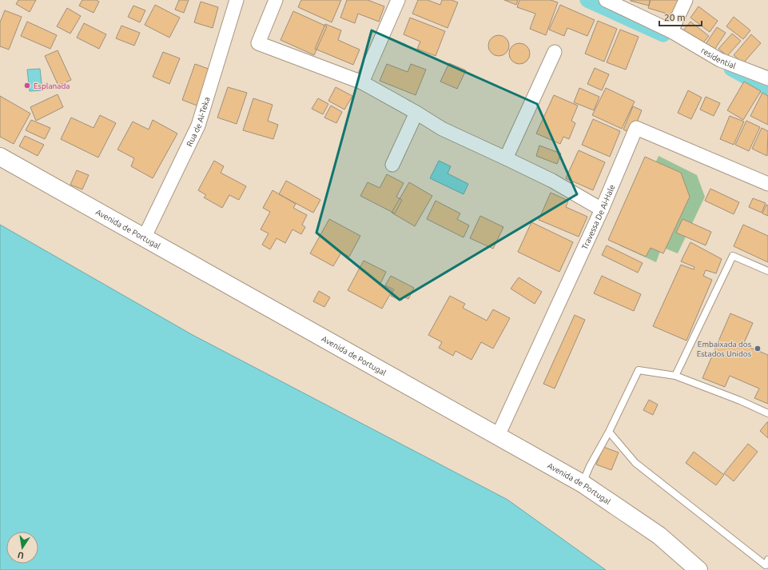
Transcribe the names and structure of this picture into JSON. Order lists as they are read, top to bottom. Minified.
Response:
{"streets":{"main road":["Avenida de Portugal"],"street":["residential","Rua de Ai-Teka","Travessa De Ai-Hale"]},"crossings":[["Rua de Ai-Teka","Avenida de Portugal"],["Travessa De Ai-Hale","Avenida de Portugal"]],"places":["Esplanada","Embaixada dos Estados Unidos"],"scale_bar":"20 m","north":"bottom"}
